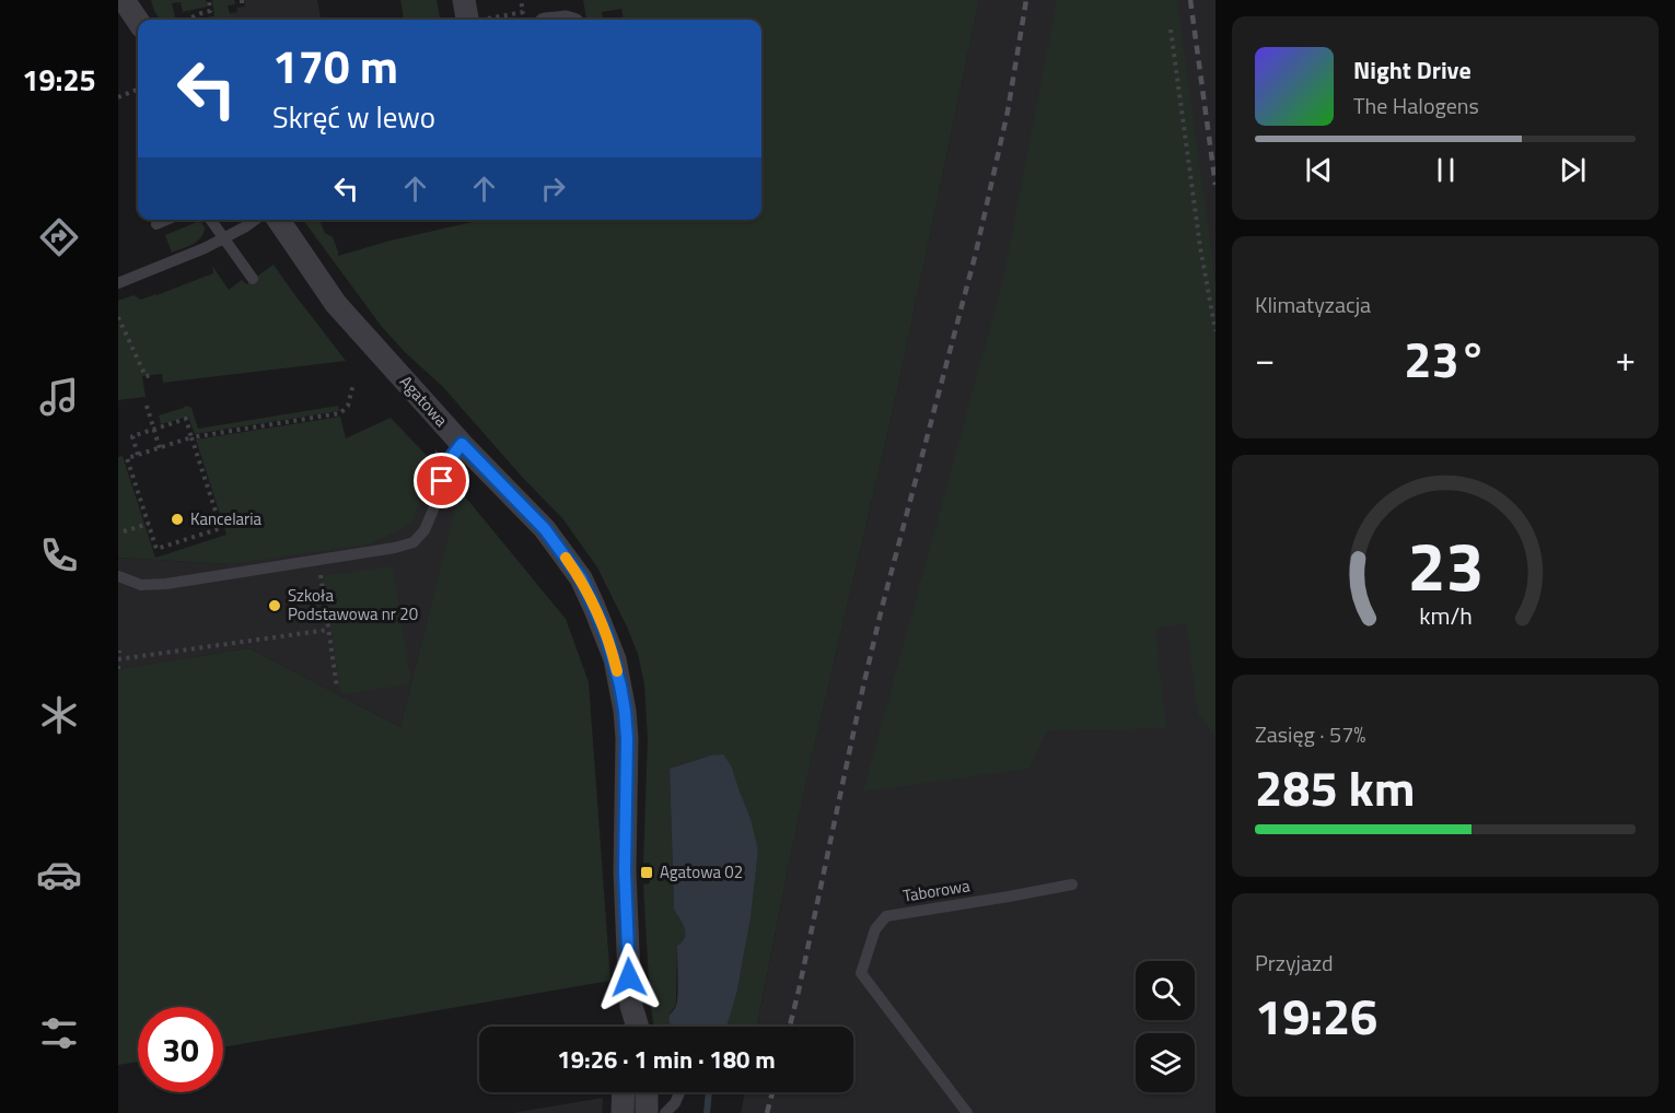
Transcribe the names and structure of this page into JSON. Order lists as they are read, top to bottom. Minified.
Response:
{"streets":{"street":["Agatowa"],"lane":["Taborowa"]},"places":{"other":["Kancelaria","Szkoła Podstawowa nr 20"],"transit":["Agatowa 02"]},"page":{"tabs":"19:25","turn":["170 m","Skręć w lewo"],"song":["Night Drive","The Halogens"],"tile":["Klimatyzacja",["Zasięg · 57%","285 km"],["Przyjazd","19:26"]],"heat":["−","23°","+"],"limit":"30","trip":"19:26 · 1 min · 180 m","gauge":["23","km/h"]}}
